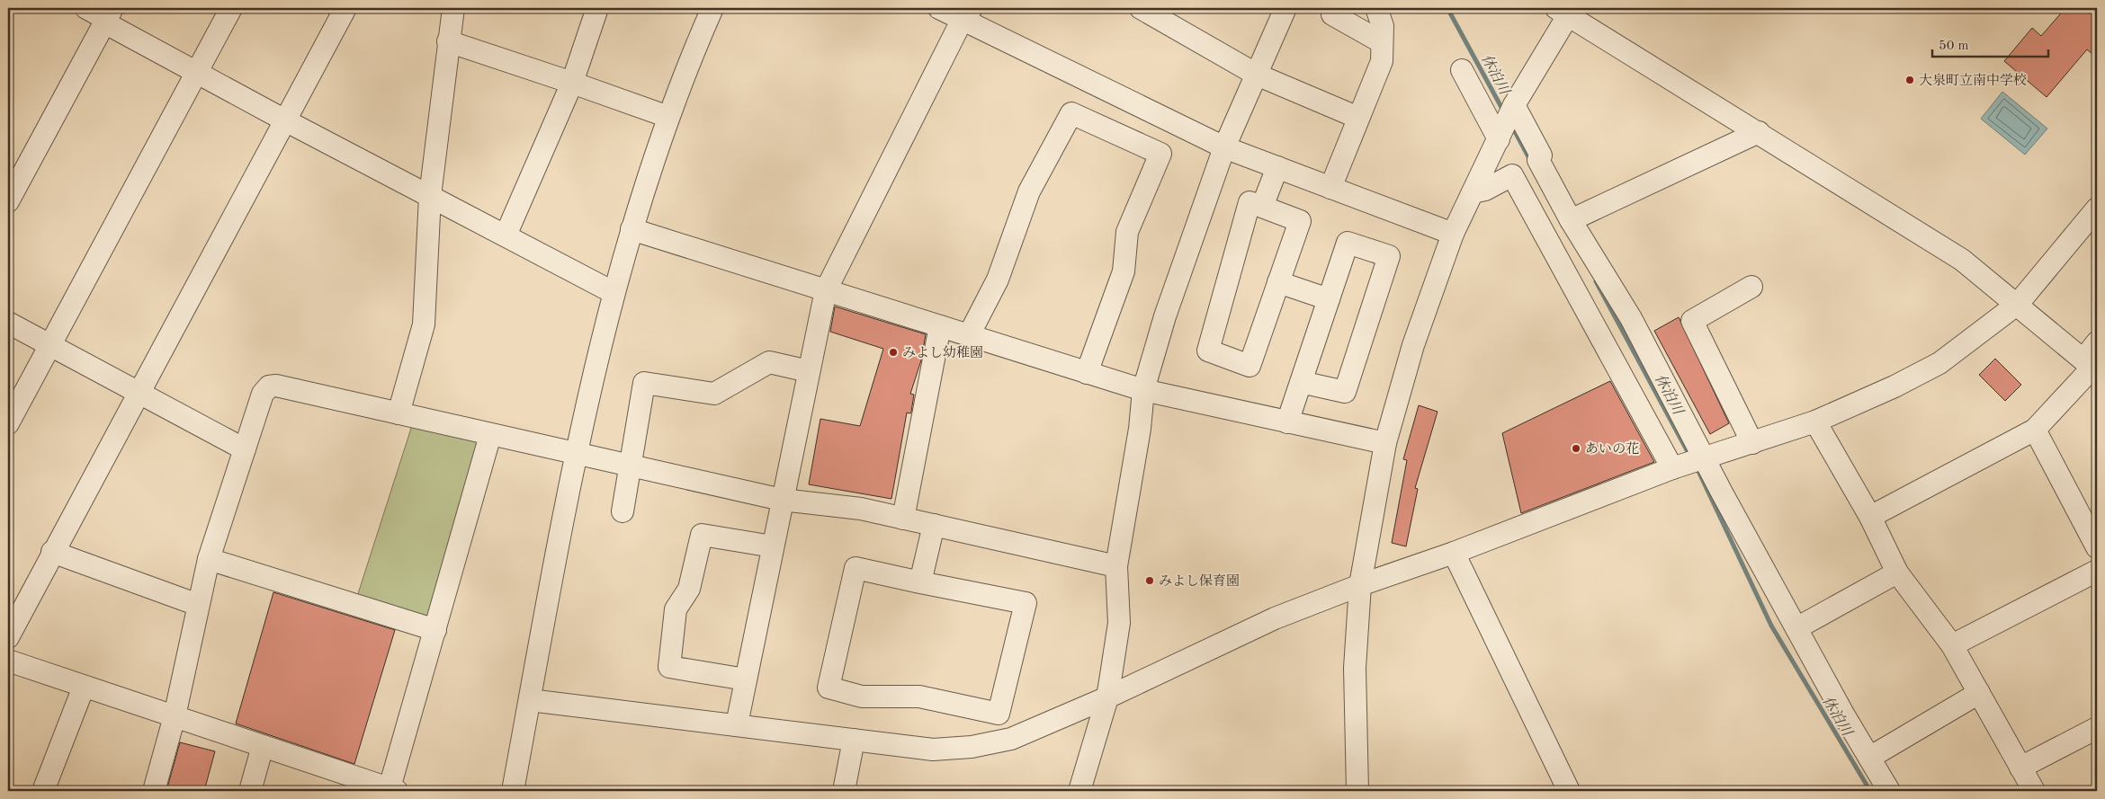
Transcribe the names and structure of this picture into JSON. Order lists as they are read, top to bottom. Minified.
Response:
{"water":["休泊川"],"places":["大泉町立南中学校","みよし幼稚園","あいの花","みよし保育園"],"scale_bar":"50 m"}
